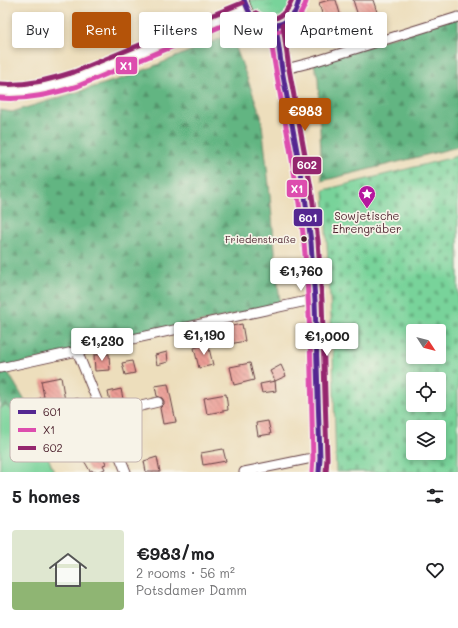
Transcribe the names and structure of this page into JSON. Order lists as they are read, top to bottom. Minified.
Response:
{"places":{"place":["Sowjetische Ehrengräber"],"other":["Friedenstraße"]},"lines":["transit line 601","transit line 602","transit line X1"],"legend":["601","X1","602"],"north":"bottom right","page":{"chip":["Buy","Rent","Filters","New","Apartment"],"price":["€983","€1,760","€1,190","€1,000","€1,230"],"heading":"5 homes","list":[{"name":"€983/mo","note":"2 rooms · 56 m² · Potsdamer Damm"}]}}
